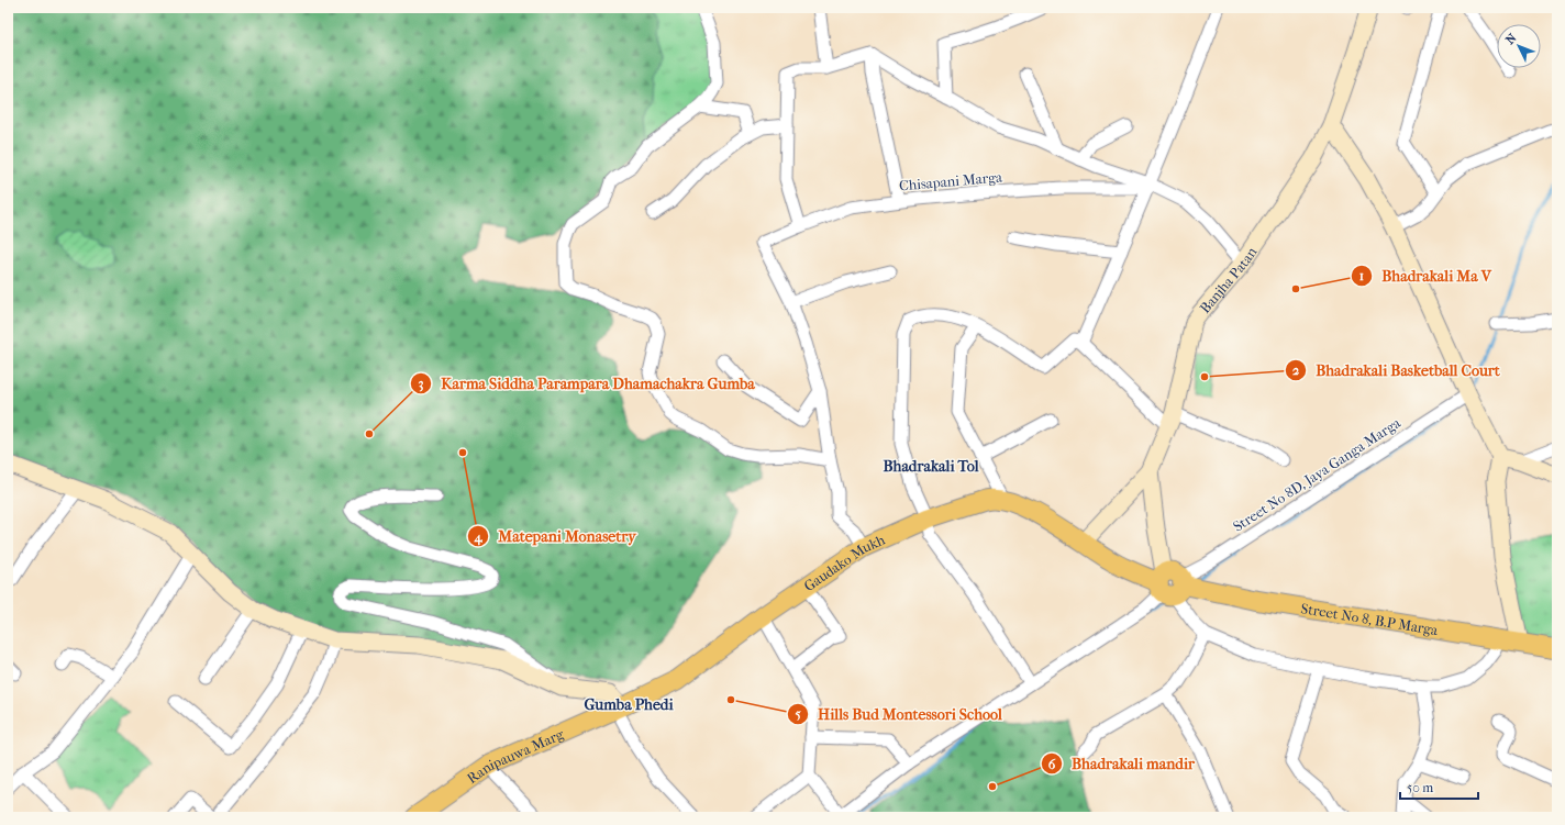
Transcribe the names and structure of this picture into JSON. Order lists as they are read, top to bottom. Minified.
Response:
{"streets":{"main road":["Banjha Patan","Gaudako Mukh","Street No 8, B.P Marga","Ranipauwa Marg"],"street":["Chisapani Marga","Street No 8D, Jaya Ganga Marga"]},"crossings":[["Banjha Patan","Street No 8, B.P Marga"],["Street No 8D, Jaya Ganga Marga","Street No 8, B.P Marga"],["Gaudako Mukh","Ranipauwa Marg"]],"districts":["Bhadrakali Tol","Gumba Phedi"],"places":["Bhadrakali Ma V","Bhadrakali Basketball Court","Karma Siddha Parampara Dhamachakra Gumba","Matepani Monasetry","Hills Bud Montessori School","Bhadrakali mandir"],"scale_bar":"50 m","north":"top left"}
